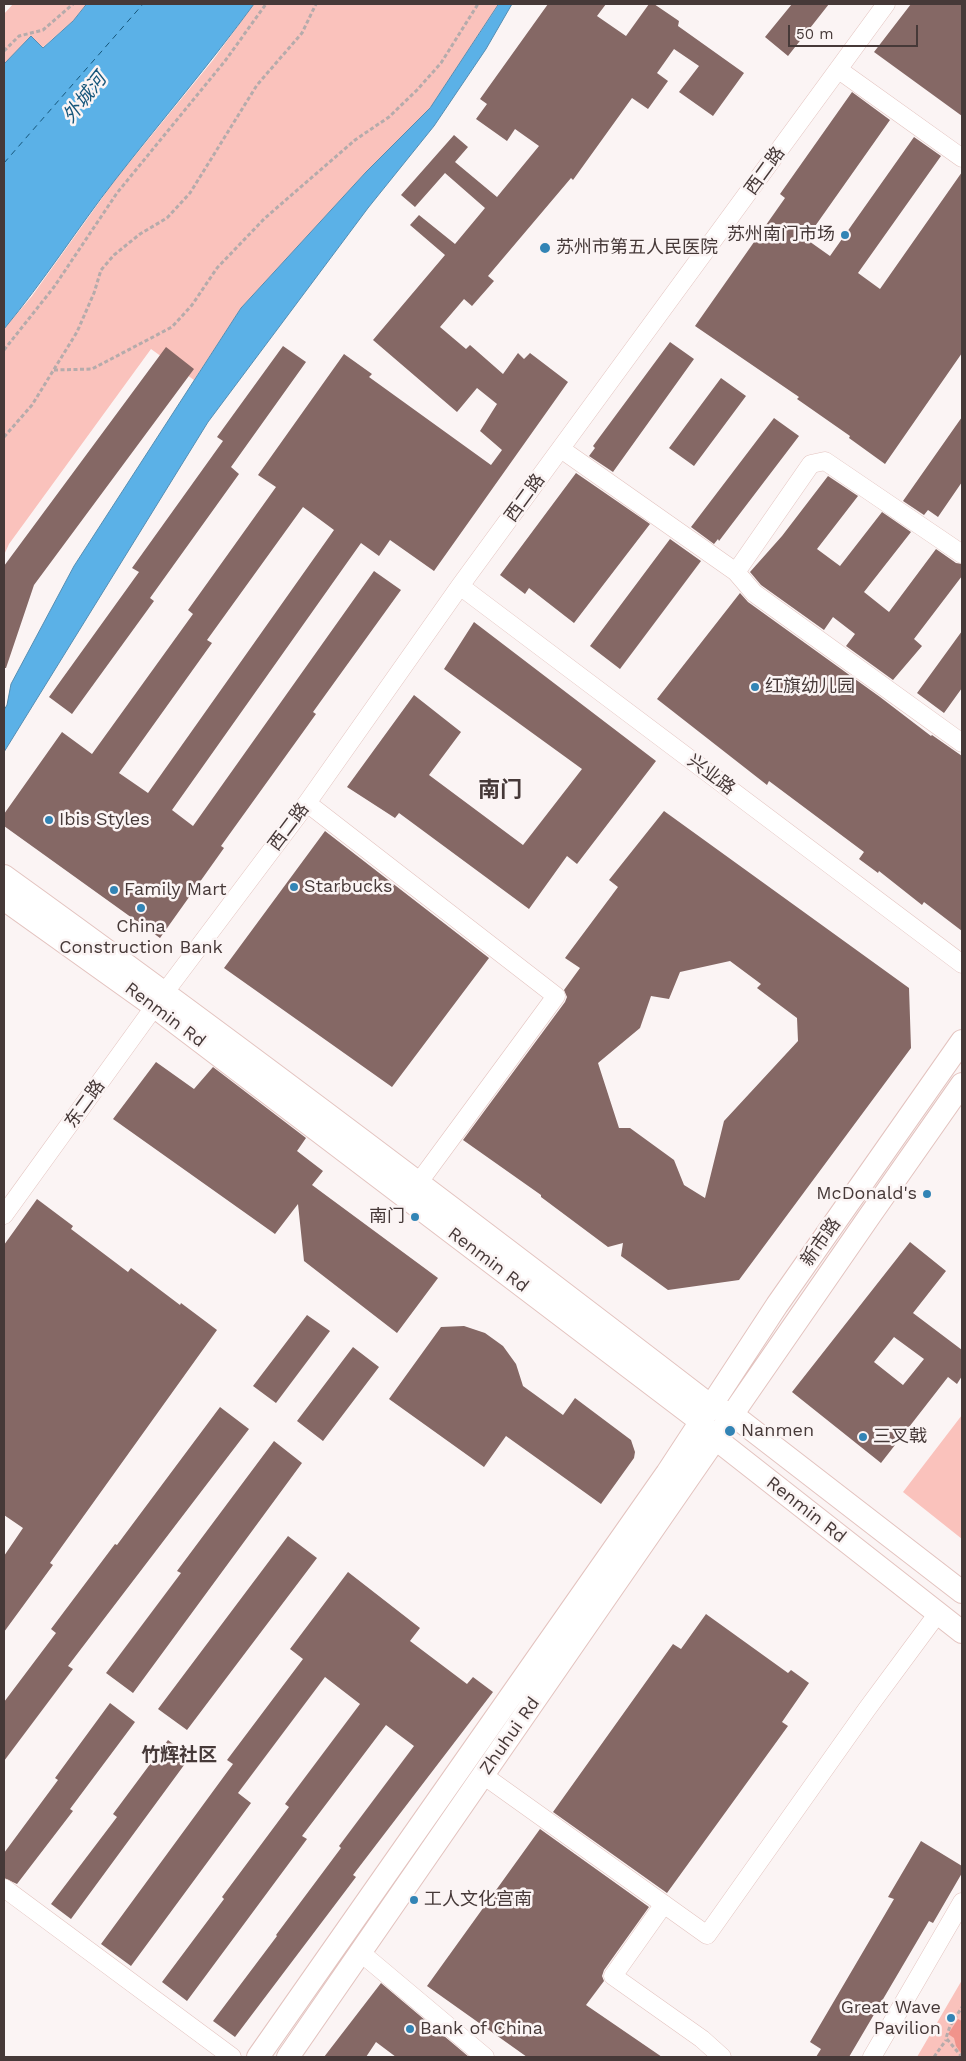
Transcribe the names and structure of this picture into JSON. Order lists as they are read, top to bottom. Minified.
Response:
{"streets":{"main road":["Renmin Rd","新市路","Zhuhui Rd"],"street":["西二路","兴业路","东二路"]},"crossings":[["西二路","兴业路"],["西二路","Renmin Rd"],["西二路","东二路"],["Renmin Rd","东二路"],["Renmin Rd","新市路"],["Renmin Rd","Zhuhui Rd"],["新市路","Zhuhui Rd"]],"districts":["南门","竹辉社区"],"water":["外城河"],"places":["苏州南门市场","苏州市第五人民医院","红旗幼儿园","Ibis Styles","Starbucks","Family Mart","China Construction Bank","McDonald's","南门","Nanmen","三叉戟","工人文化宫南","Great Wave Pavilion","Bank of China"],"scale_bar":"50 m"}
